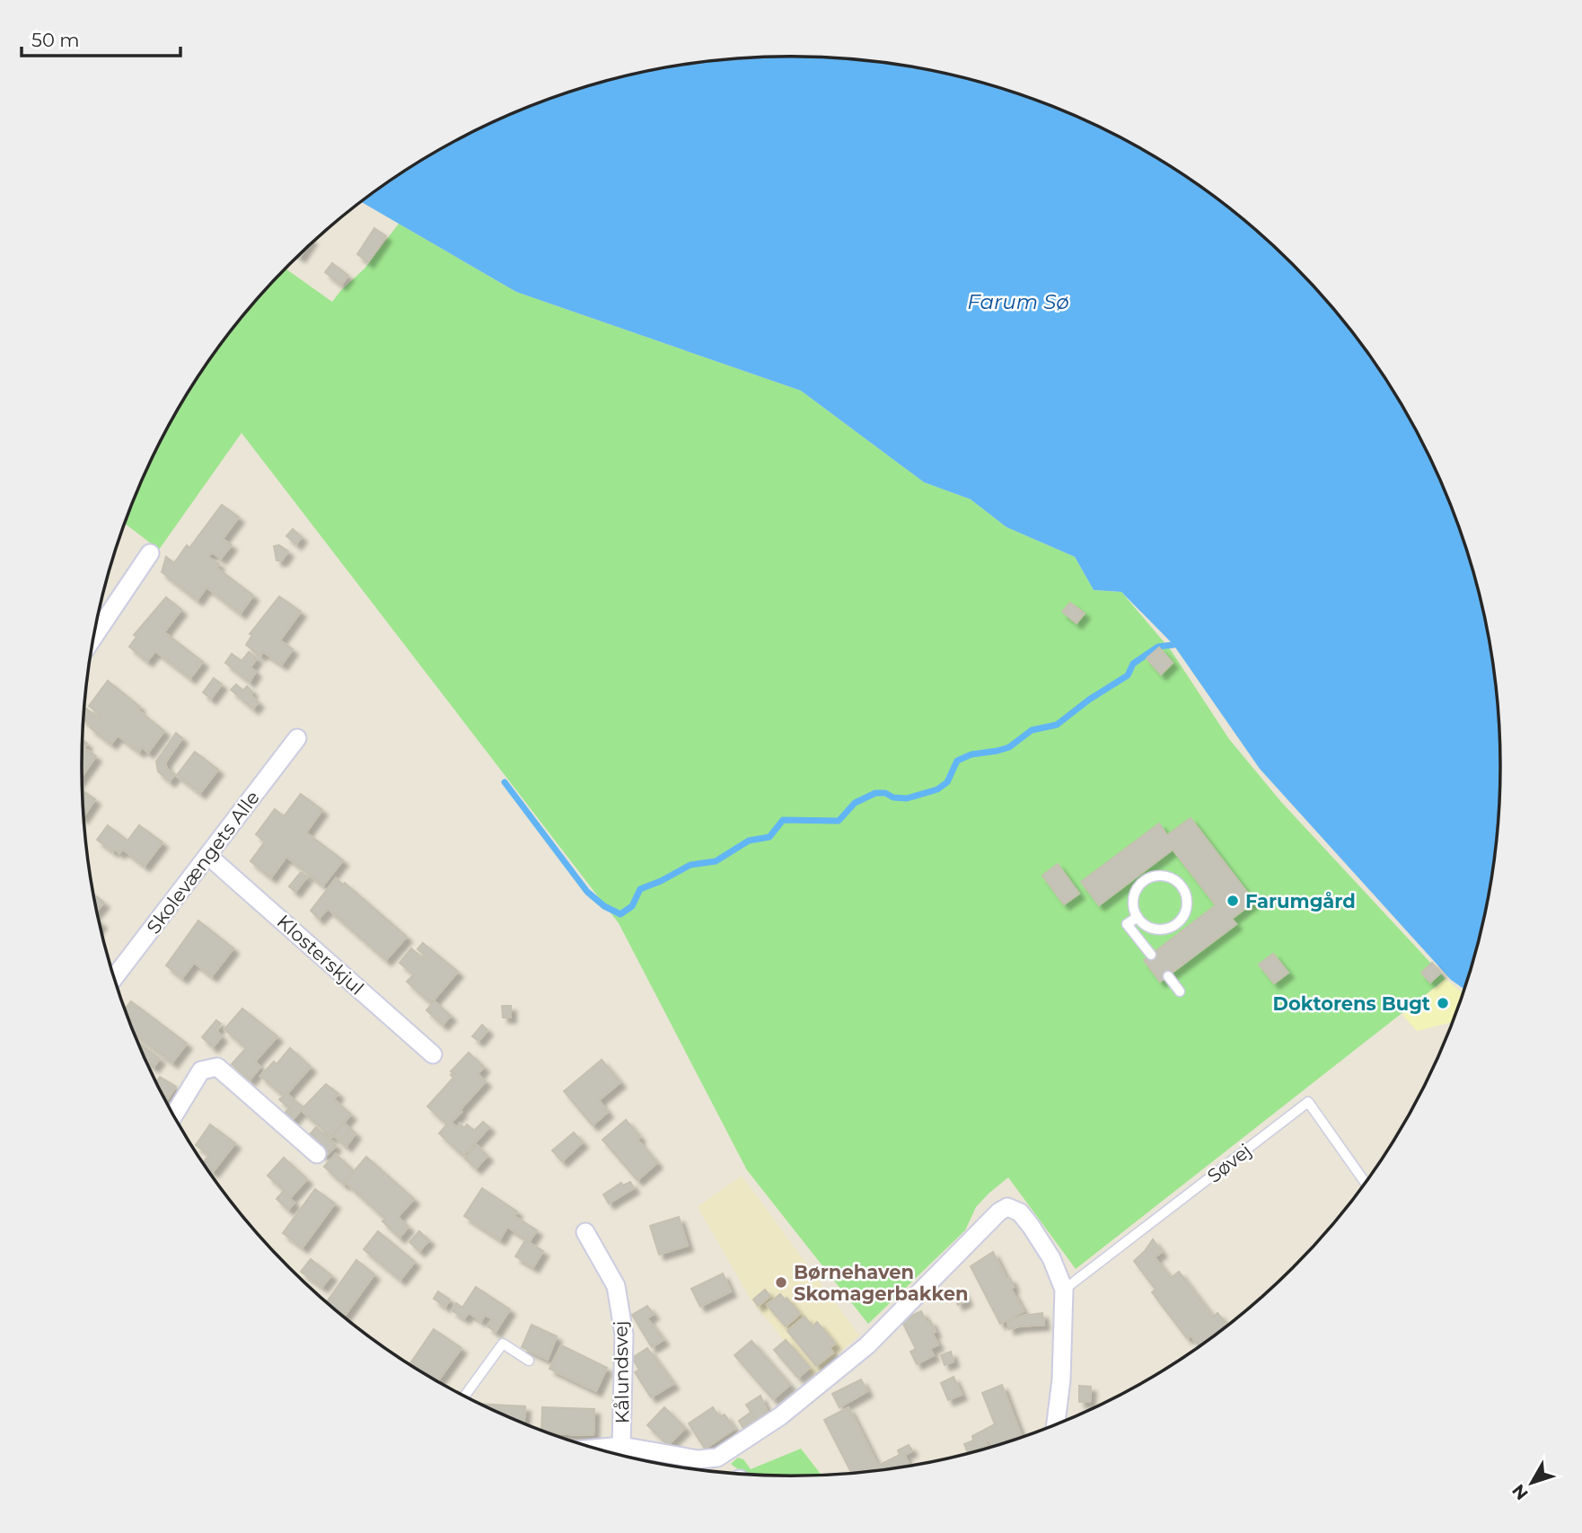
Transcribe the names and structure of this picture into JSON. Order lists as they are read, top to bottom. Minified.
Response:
{"streets":{"street":["Skolevængets Alle","Klosterskjul","Kålundsvej"],"lane":["Søvej"]},"crossings":[["Skolevængets Alle","Klosterskjul"],["Søvej","Kålundsvej"]],"water":["Farum Sø"],"places":["Farumgård","Doktorens Bugt","Børnehaven Skomagerbakken"],"scale_bar":"50 m","north":"bottom left"}
